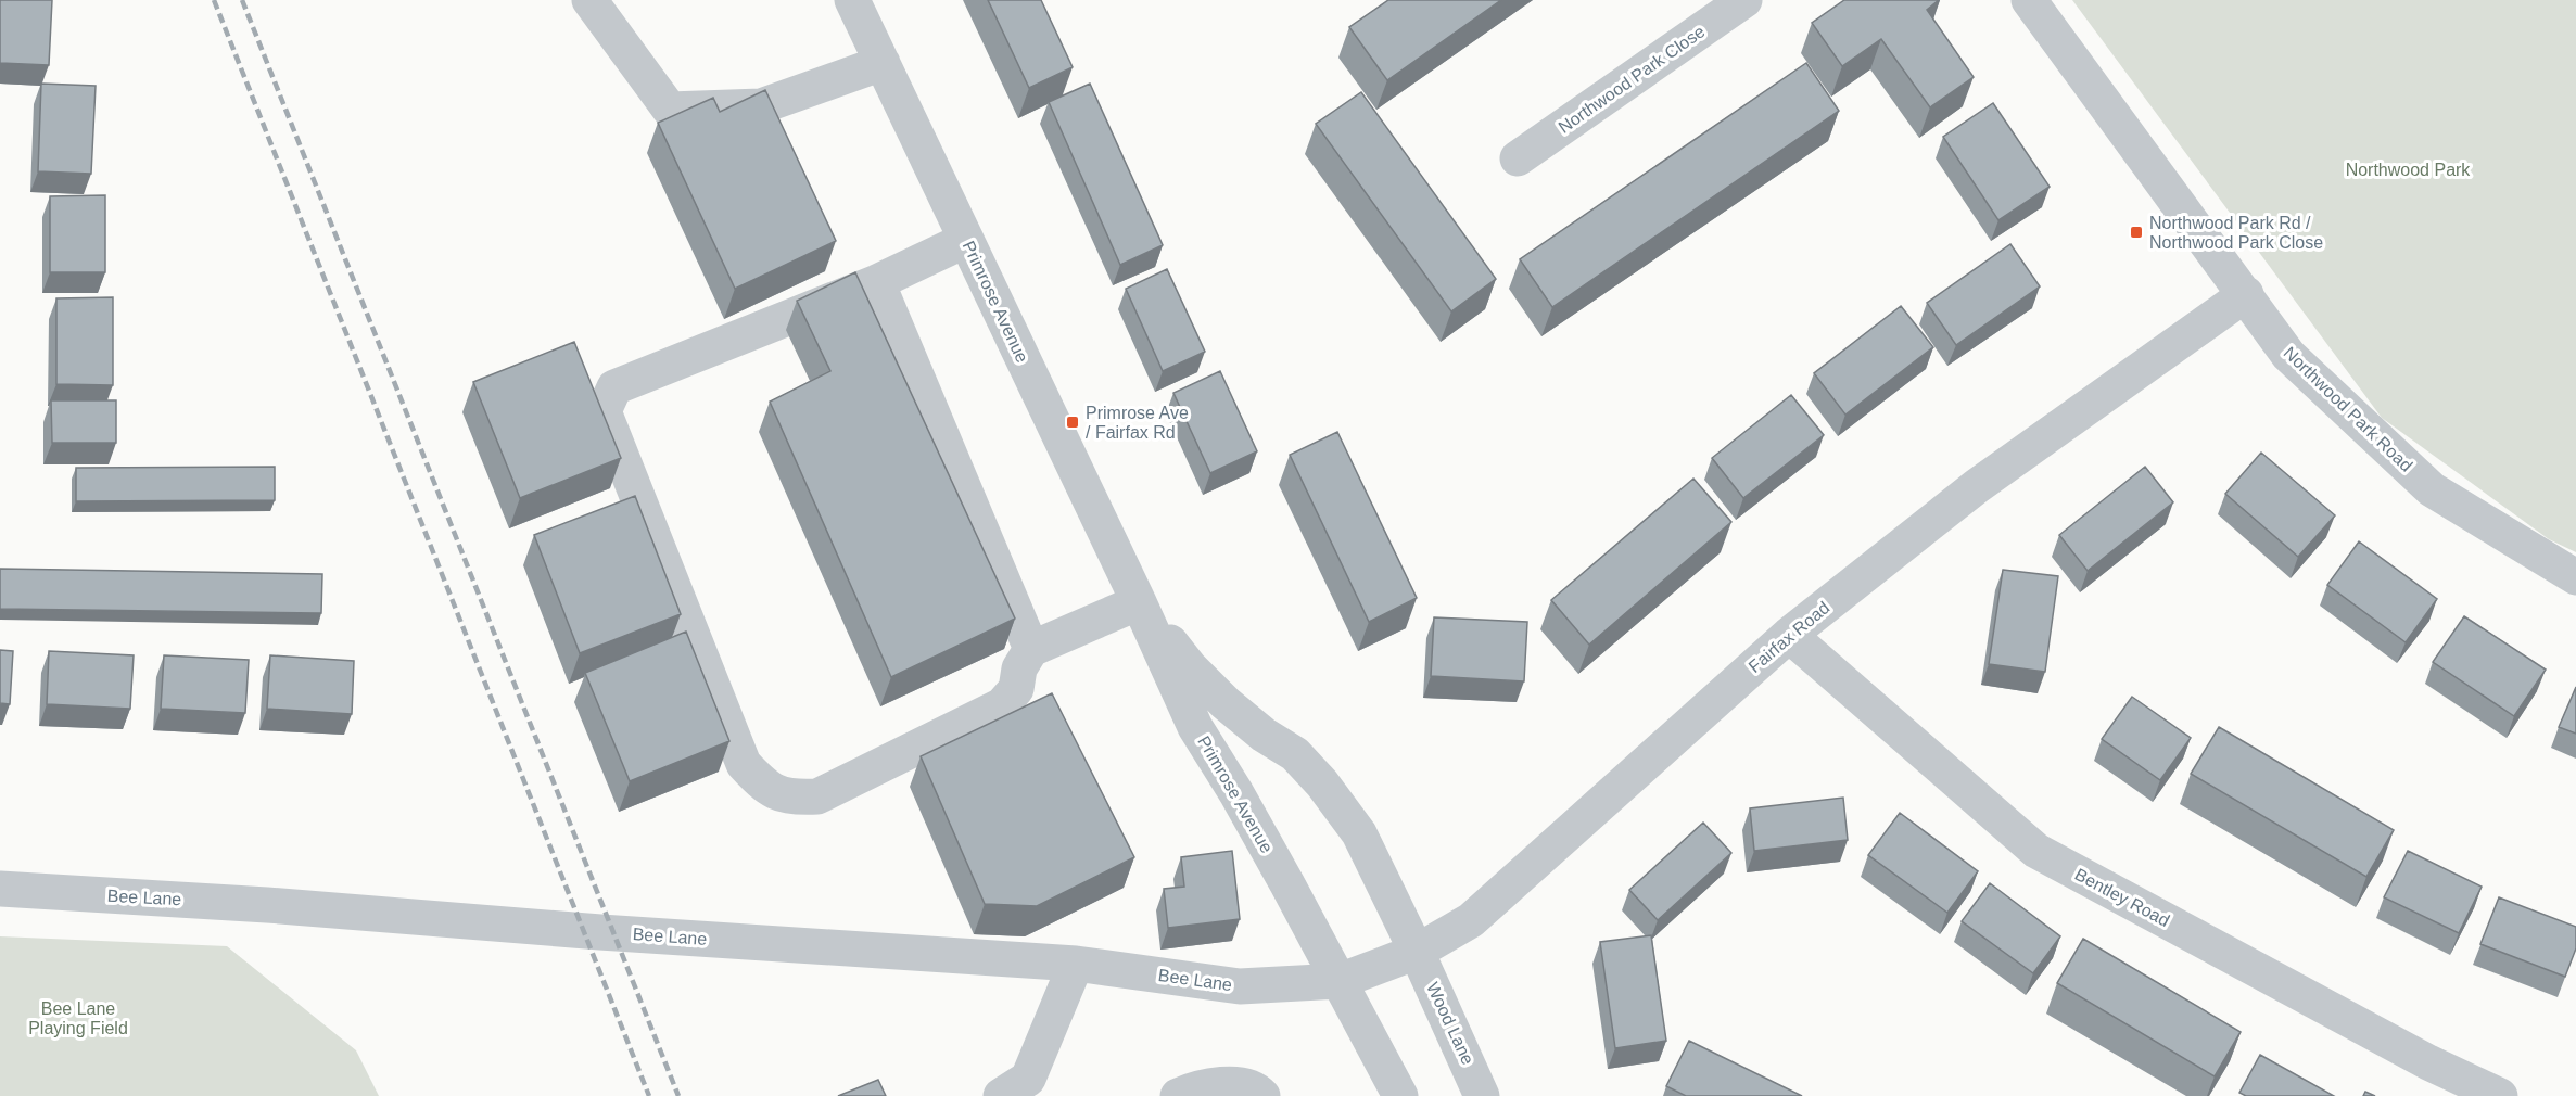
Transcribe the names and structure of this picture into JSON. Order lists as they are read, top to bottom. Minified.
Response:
{"streets":{"street":["Northwood Park Close","Primrose Avenue","Northwood Park Road","Fairfax Road","Bee Lane","Bentley Road","Wood Lane"]},"crossings":[["Primrose Avenue","Fairfax Road"],["Primrose Avenue","Bee Lane"],["Primrose Avenue","Wood Lane"],["Northwood Park Road","Fairfax Road"],["Fairfax Road","Bee Lane"],["Fairfax Road","Bentley Road"],["Fairfax Road","Wood Lane"]],"parks":["Northwood Park","Bee Lane Playing Field"],"places":{"transit":["Northwood Park Rd / Northwood Park Close","Primrose Ave / Fairfax Rd"]}}
